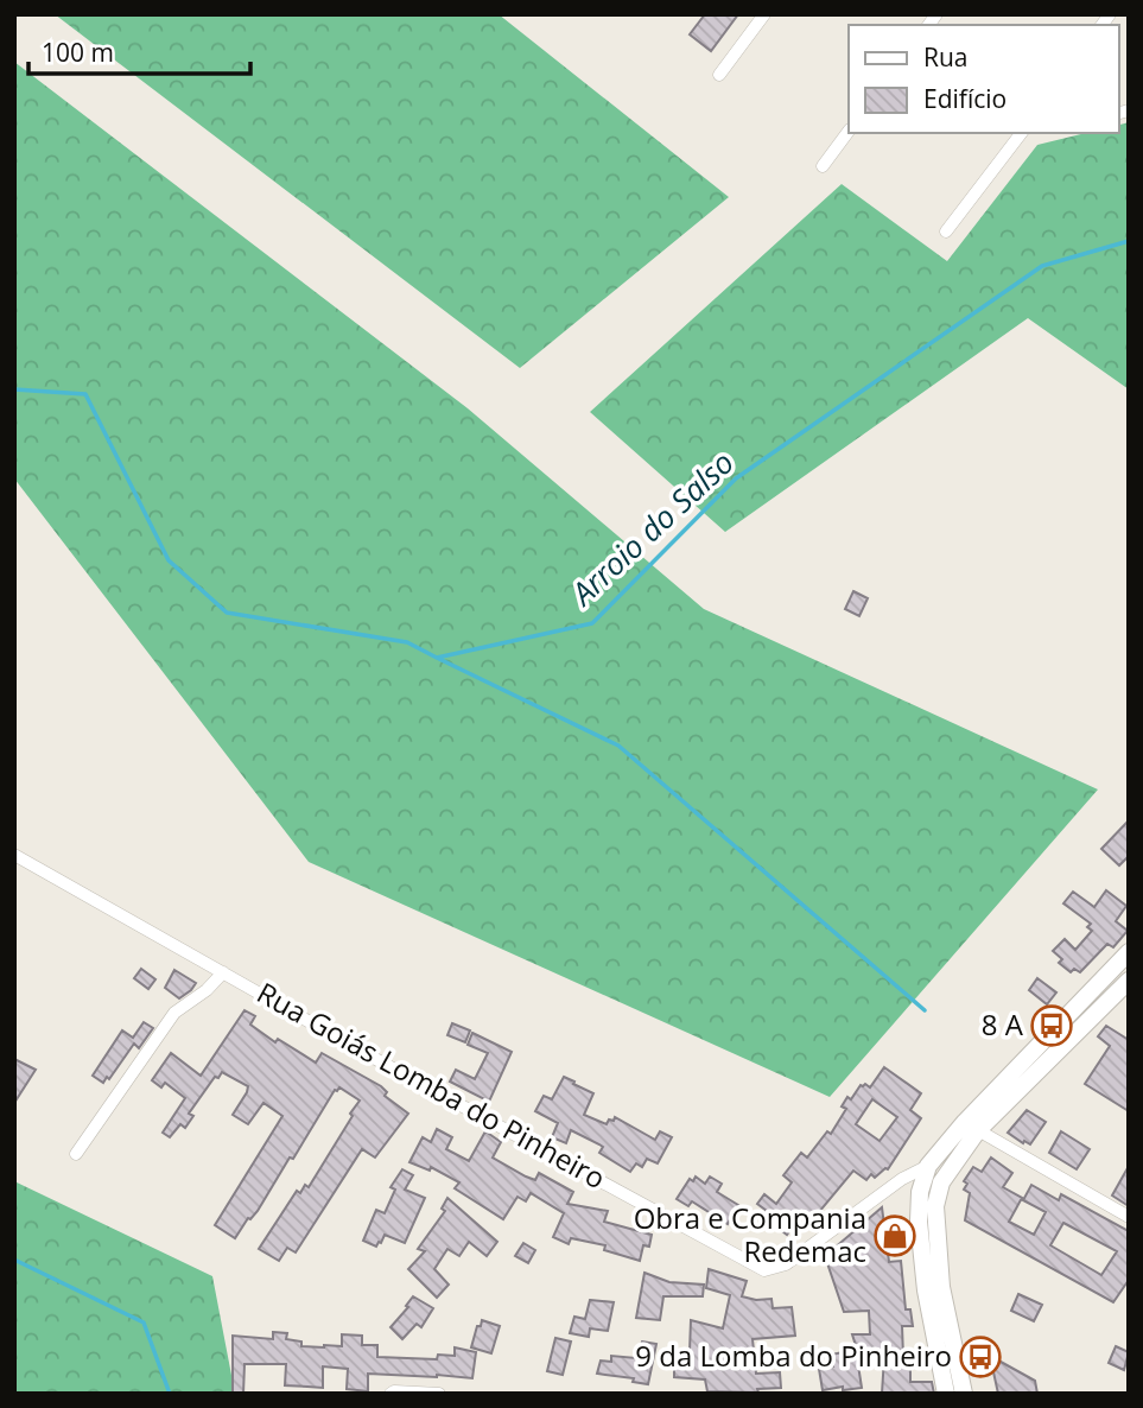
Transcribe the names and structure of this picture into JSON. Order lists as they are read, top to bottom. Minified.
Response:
{"streets":{"street":["Rua Goiás Lomba do Pinheiro"]},"water":["Arroio do Salso"],"places":{"bus stop":["8 A","9 da Lomba do Pinheiro"],"shop":["Obra e Compania Redemac"]},"legend":["Rua","Edifício"],"scale_bar":"100 m"}
